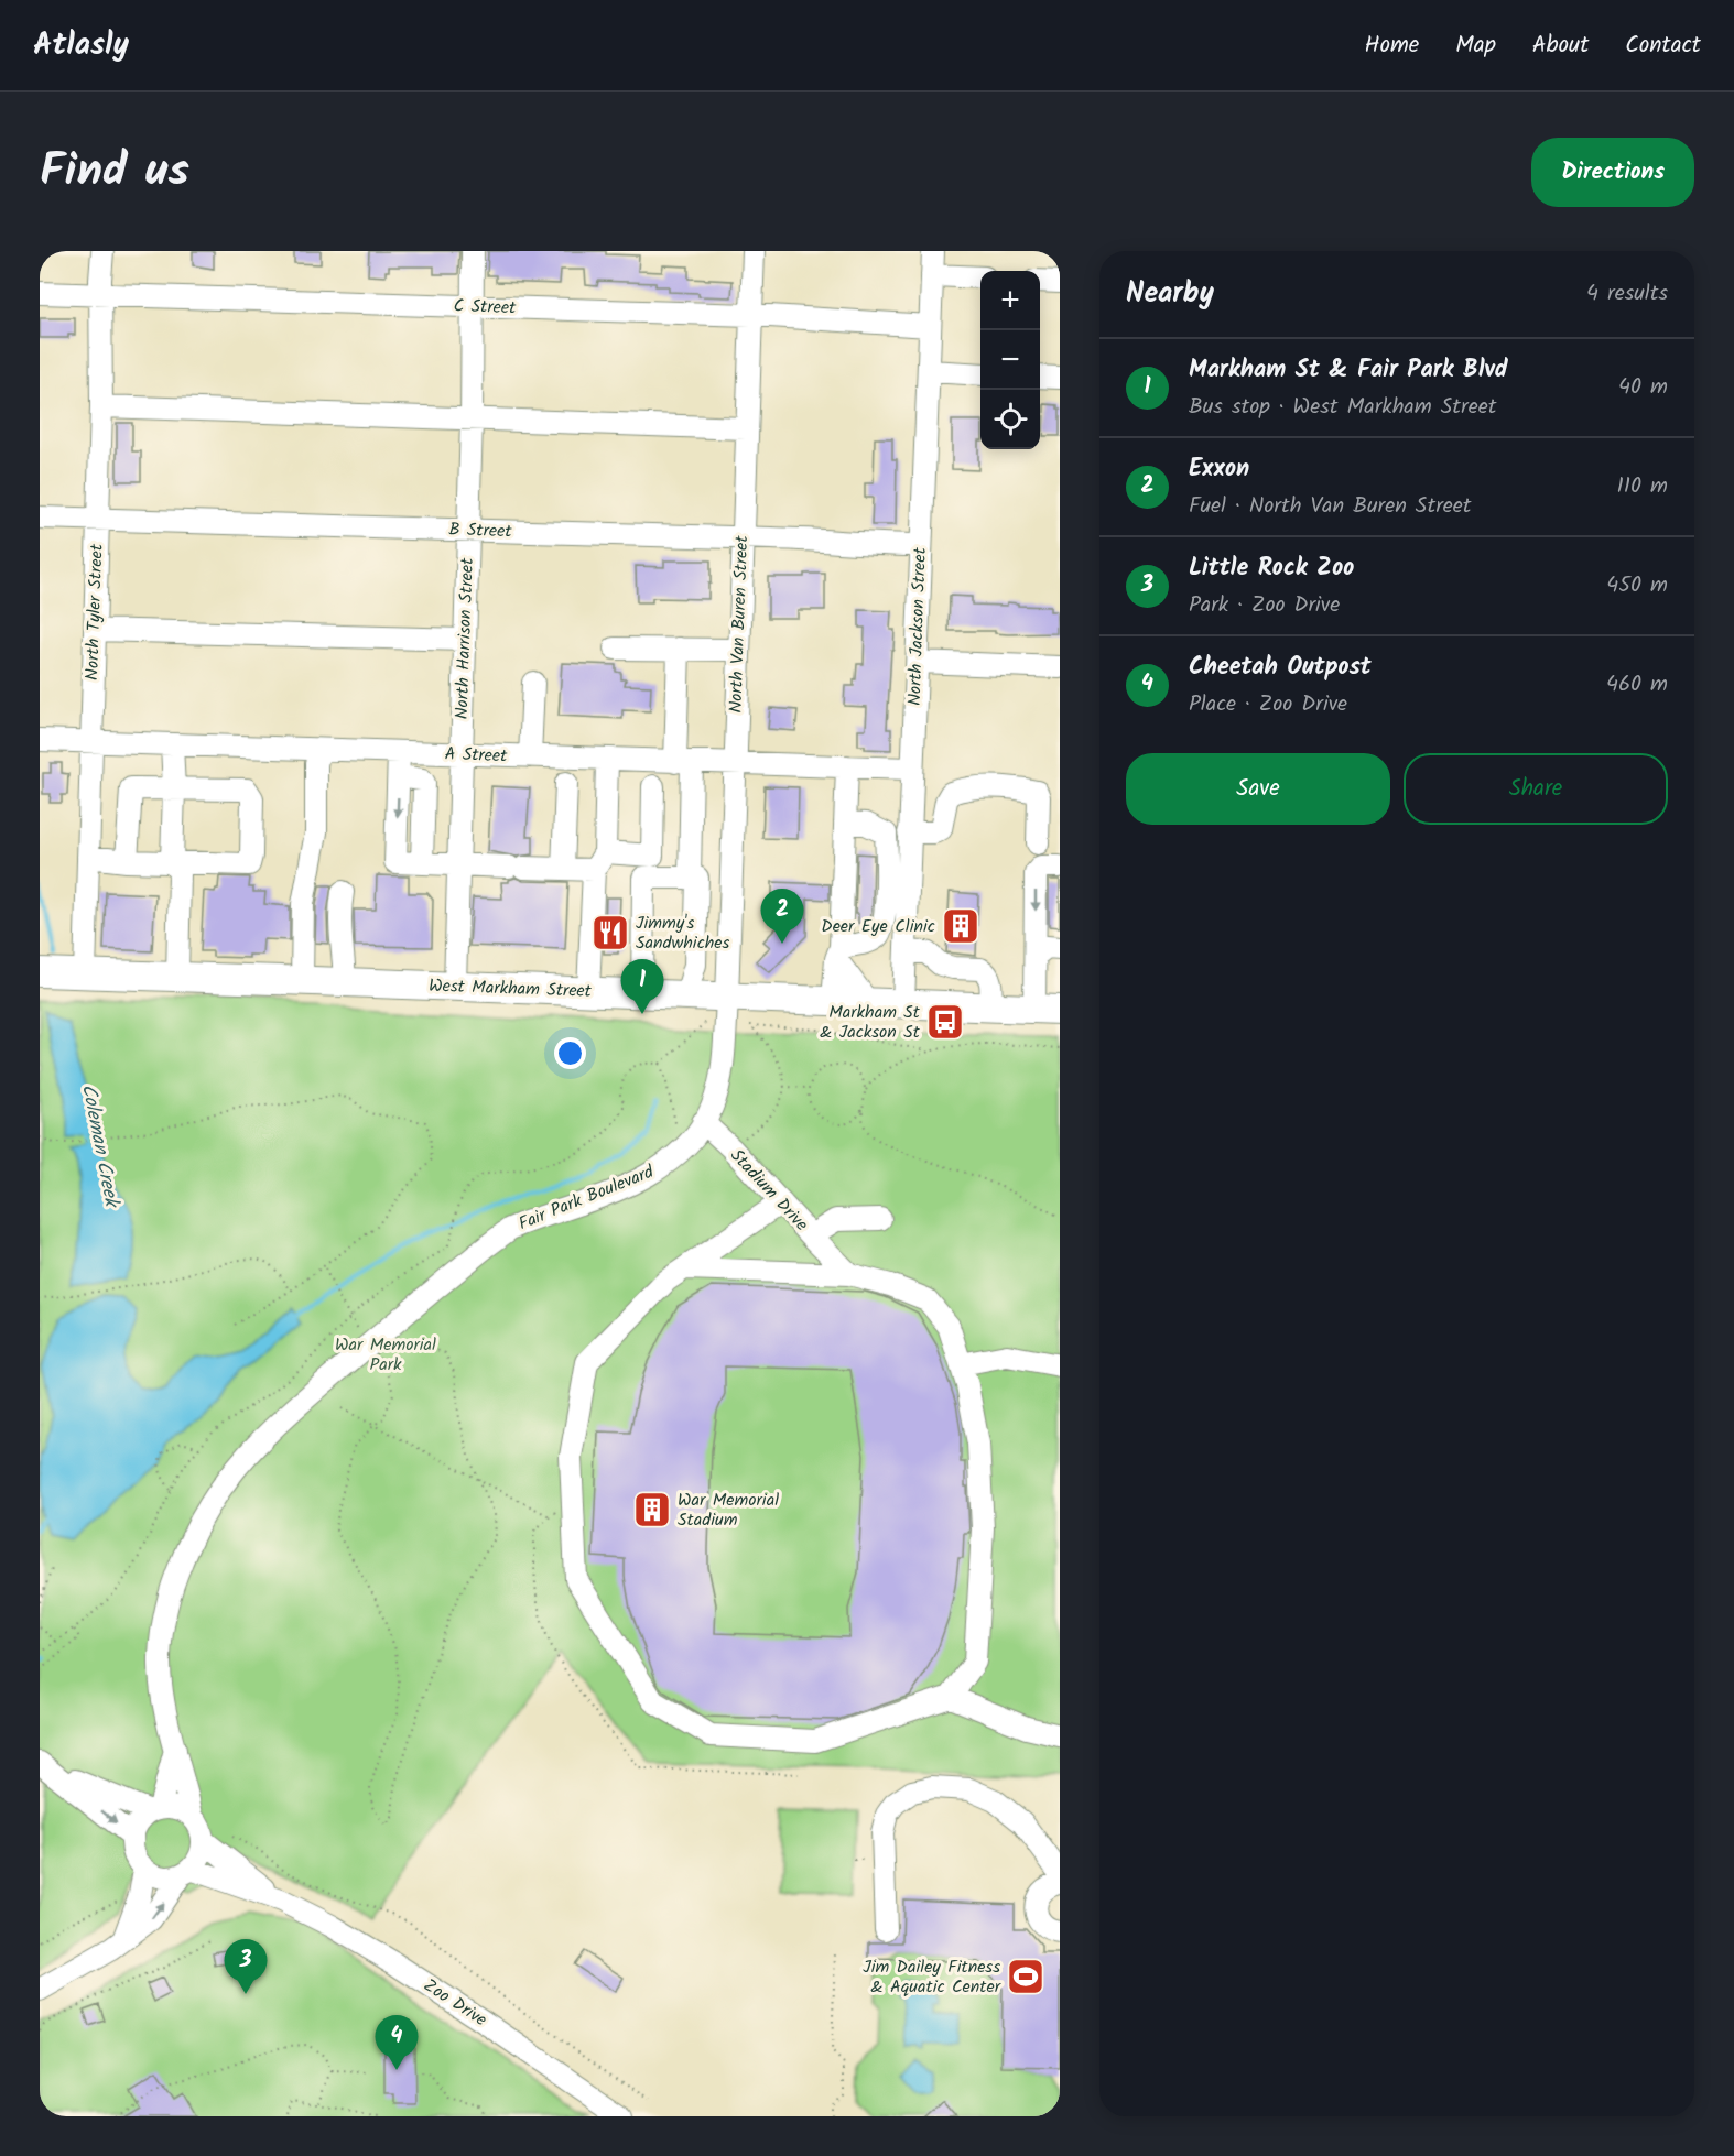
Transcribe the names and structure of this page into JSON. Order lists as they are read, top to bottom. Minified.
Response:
{"streets":{"main road":["West Markham Street"],"street":["C Street","B Street","North Tyler Street","North Van Buren Street","North Jackson Street","North Harrison Street","A Street","Stadium Drive","Fair Park Boulevard","Zoo Drive"]},"crossings":[["C Street","North Tyler Street"],["C Street","North Van Buren Street"],["C Street","North Jackson Street"],["C Street","North Harrison Street"],["B Street","North Tyler Street"],["B Street","North Van Buren Street"],["B Street","North Jackson Street"],["B Street","North Harrison Street"],["North Tyler Street","A Street"],["North Tyler Street","West Markham Street"],["North Van Buren Street","A Street"],["North Van Buren Street","West Markham Street"],["North Van Buren Street","Fair Park Boulevard"],["North Jackson Street","A Street"],["North Jackson Street","West Markham Street"],["North Harrison Street","A Street"],["North Harrison Street","West Markham Street"],["West Markham Street","Fair Park Boulevard"],["Stadium Drive","Fair Park Boulevard"],["Fair Park Boulevard","Zoo Drive"]],"water":["Coleman Creek"],"parks":["War Memorial Park"],"places":{"building":["Deer Eye Clinic","War Memorial Stadium"],"restaurant":["Jimmy's Sandwhiches"],"bus stop":["Markham St & Jackson St"],"sports":["Jim Dailey Fitness & Aquatic Center"]},"page":{"header":"Atlasly","nav":["Home","Map","About","Contact"],"title":"Find us","buttons":["Directions",["Save","Share"]],"heading":["Nearby","4 results"],"map_buttons":["+","−"],"list":[{"mark":"1","name":"Markham St & Fair Park Blvd","note":"Bus stop · West Markham Street","value":"40 m"},{"mark":"2","name":"Exxon","note":"Fuel · North Van Buren Street","value":"110 m"},{"mark":"3","name":"Little Rock Zoo","note":"Park · Zoo Drive","value":"450 m"},{"mark":"4","name":"Cheetah Outpost","note":"Place · Zoo Drive","value":"460 m"}],"pins":["2","1","3","4"]}}
